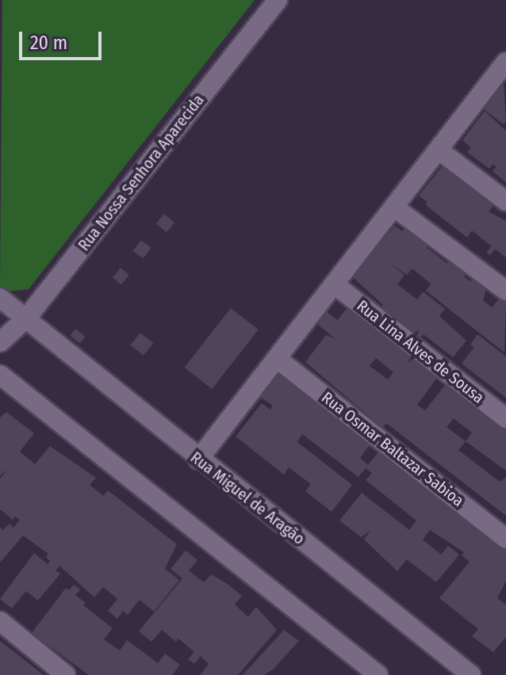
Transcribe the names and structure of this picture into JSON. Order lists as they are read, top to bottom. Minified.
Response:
{"streets":{"street":["Rua Nossa Senhora Aparecida","Rua Lina Alves de Sousa","Rua Osmar Baltazar Sabioa","Rua Miguel de Aragão"]},"crossings":[["Rua Nossa Senhora Aparecida","Rua Miguel de Aragão"]],"scale_bar":"20 m"}
